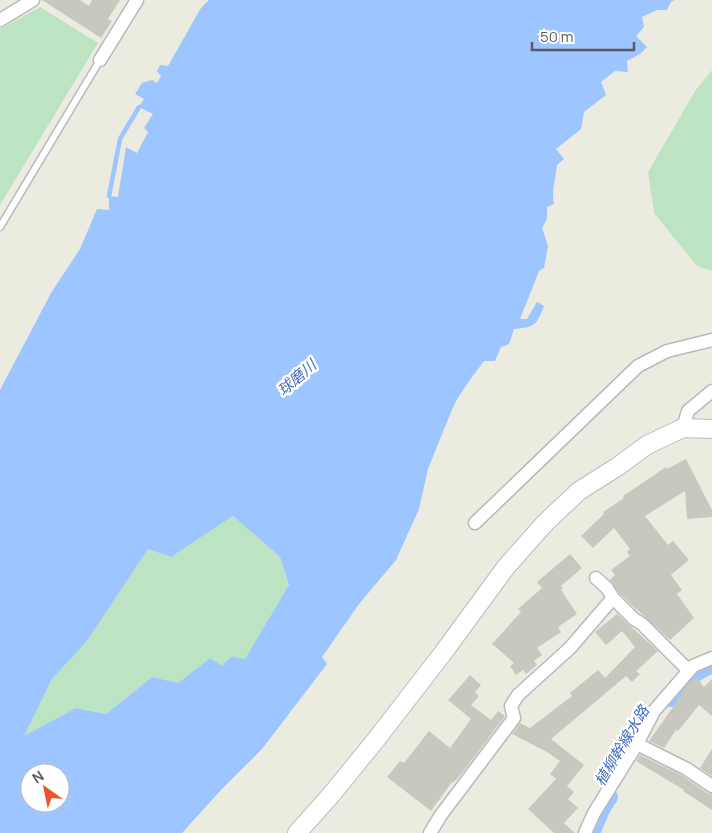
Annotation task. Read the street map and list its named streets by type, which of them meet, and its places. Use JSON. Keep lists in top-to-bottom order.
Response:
{
  "water": ["球磨川", "植柳幹線水路"],
  "scale_bar": "50 m",
  "north": "top left"
}
